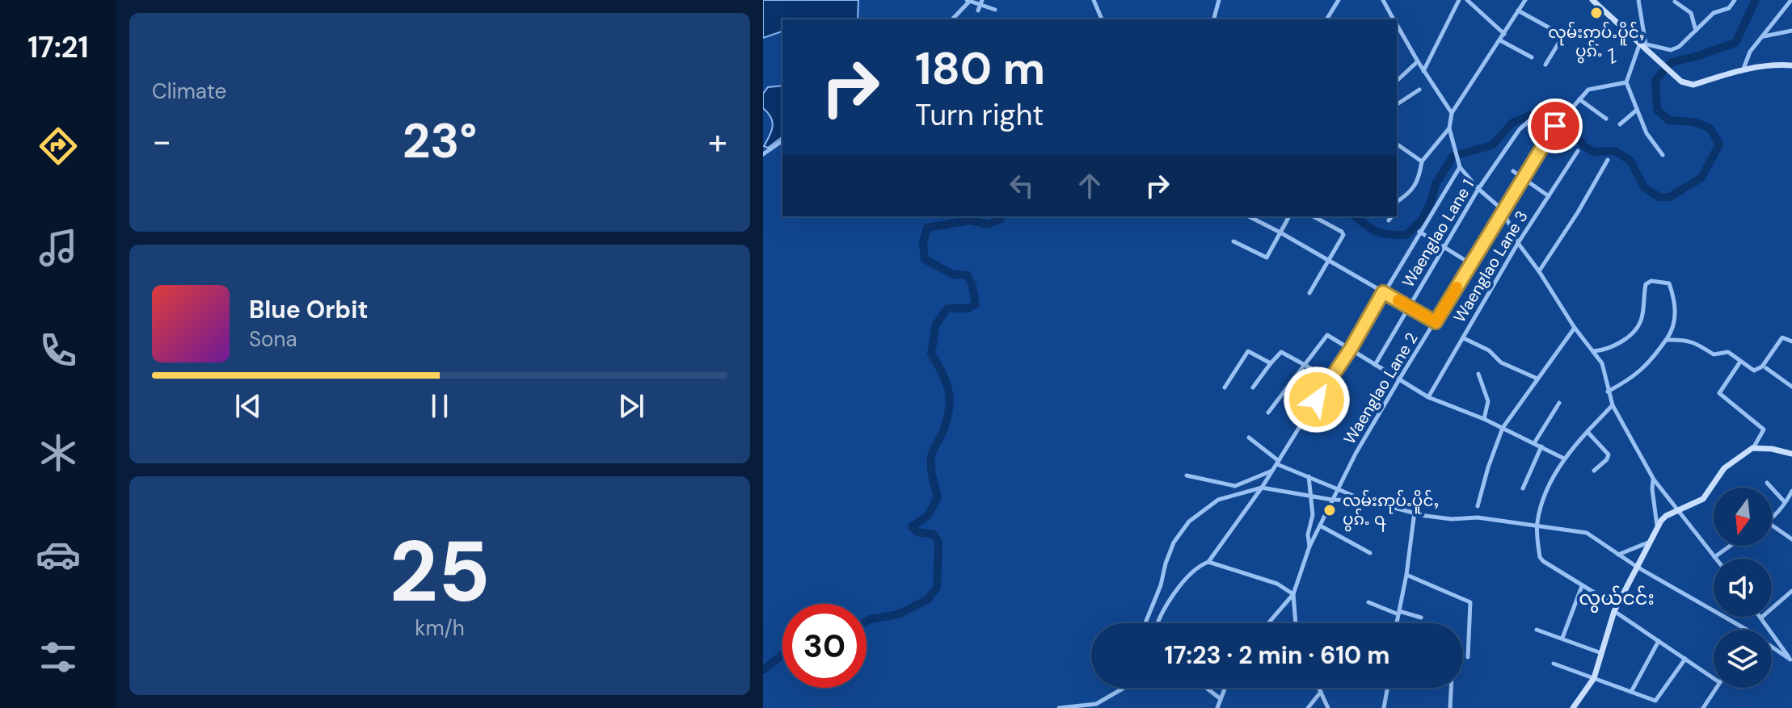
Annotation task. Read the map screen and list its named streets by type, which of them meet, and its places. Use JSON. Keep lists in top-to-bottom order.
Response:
{
  "streets": {
    "street": ["Waenglao Lane 1", "Waenglao Lane 3", "Waenglao Lane 2"]
  },
  "districts": ["လွယ်ငင်း"],
  "places": ["လုမ်းဢုပ်ႉပိူင်ႇ ပွၵ်ႉ ႑", "လုမ်းဢုပ်ႉပိူင်ႇ ပွၵ်ႉ ႖"],
  "north": "bottom",
  "page": {
    "tabs": "17:21",
    "tile": [
      "Climate",
      ["25", "km/h"]
    ],
    "turn": ["180 m", "Turn right"],
    "heat": ["−", "23°", "+"],
    "song": ["Blue Orbit", "Sona"],
    "limit": "30",
    "trip": "17:23 · 2 min · 610 m"
  }
}
